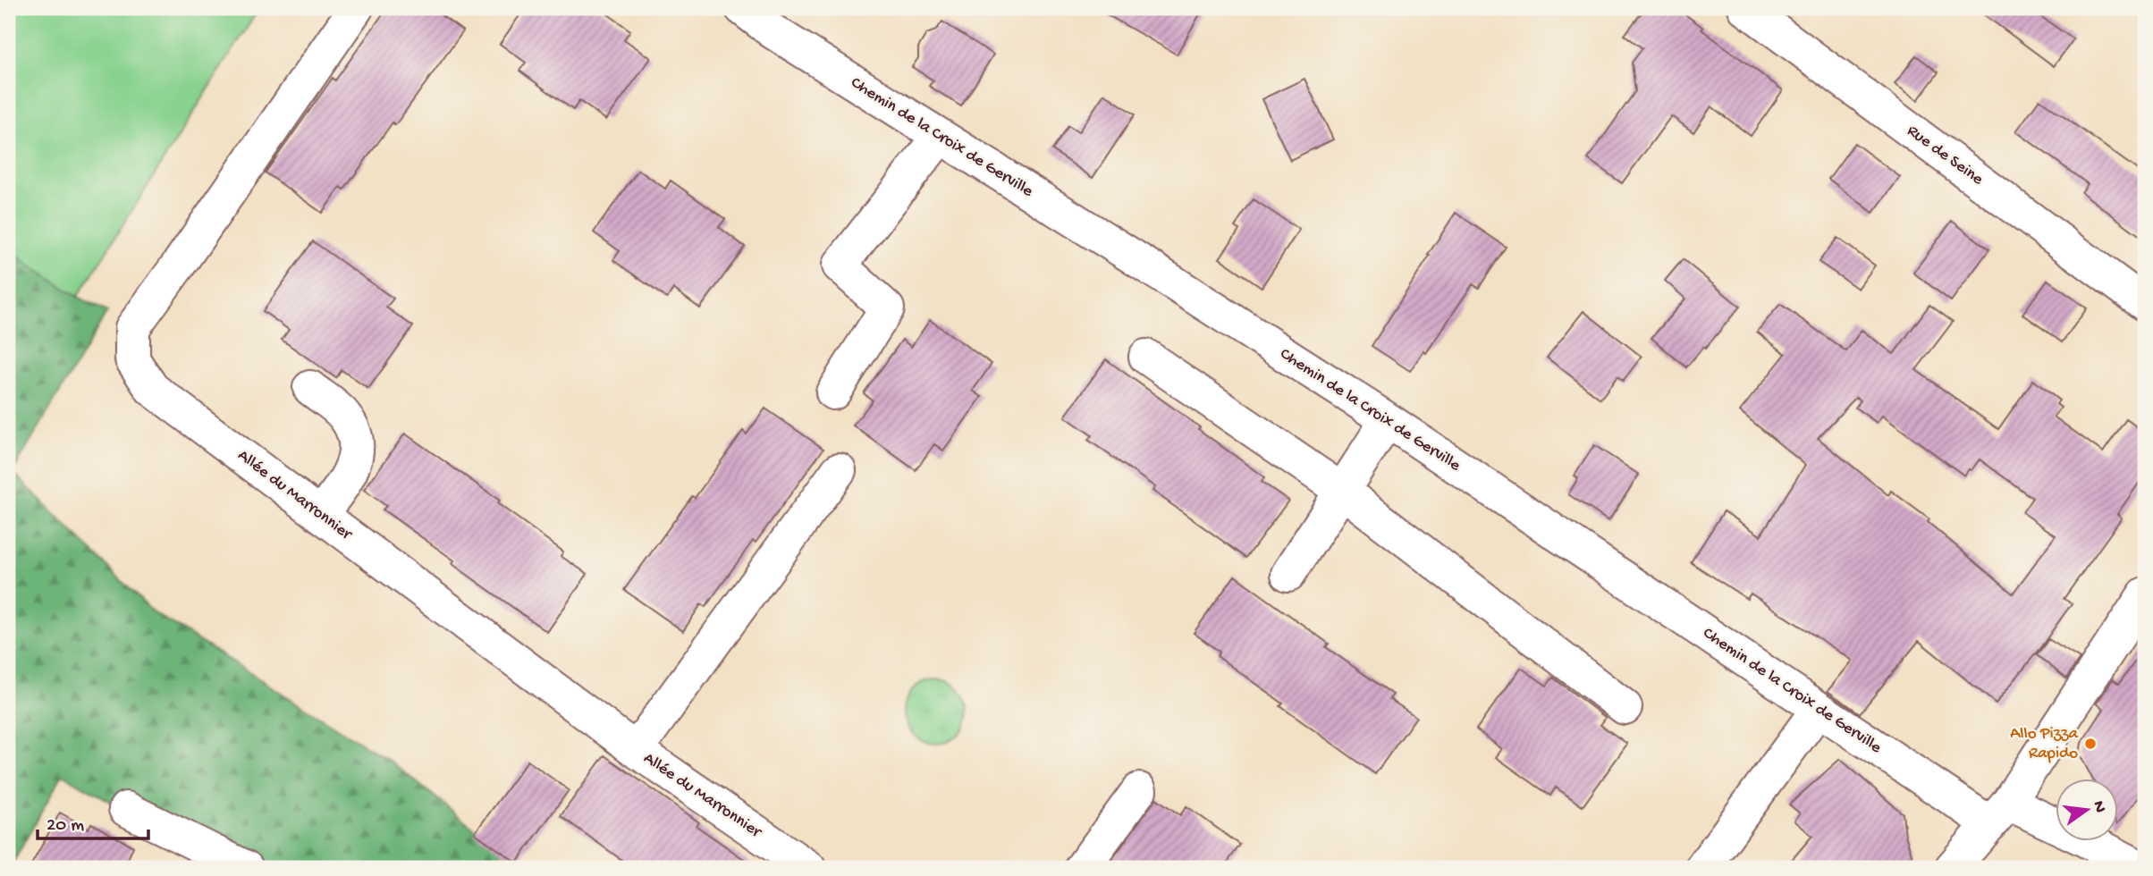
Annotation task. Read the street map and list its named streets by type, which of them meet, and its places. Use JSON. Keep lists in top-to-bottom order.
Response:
{
  "streets": {
    "street": ["Chemin de la Croix de Gerville", "Rue de Seine", "Allée du Marronnier"]
  },
  "places": ["Allo Pizza Rapido"],
  "scale_bar": "20 m",
  "north": "right"
}
